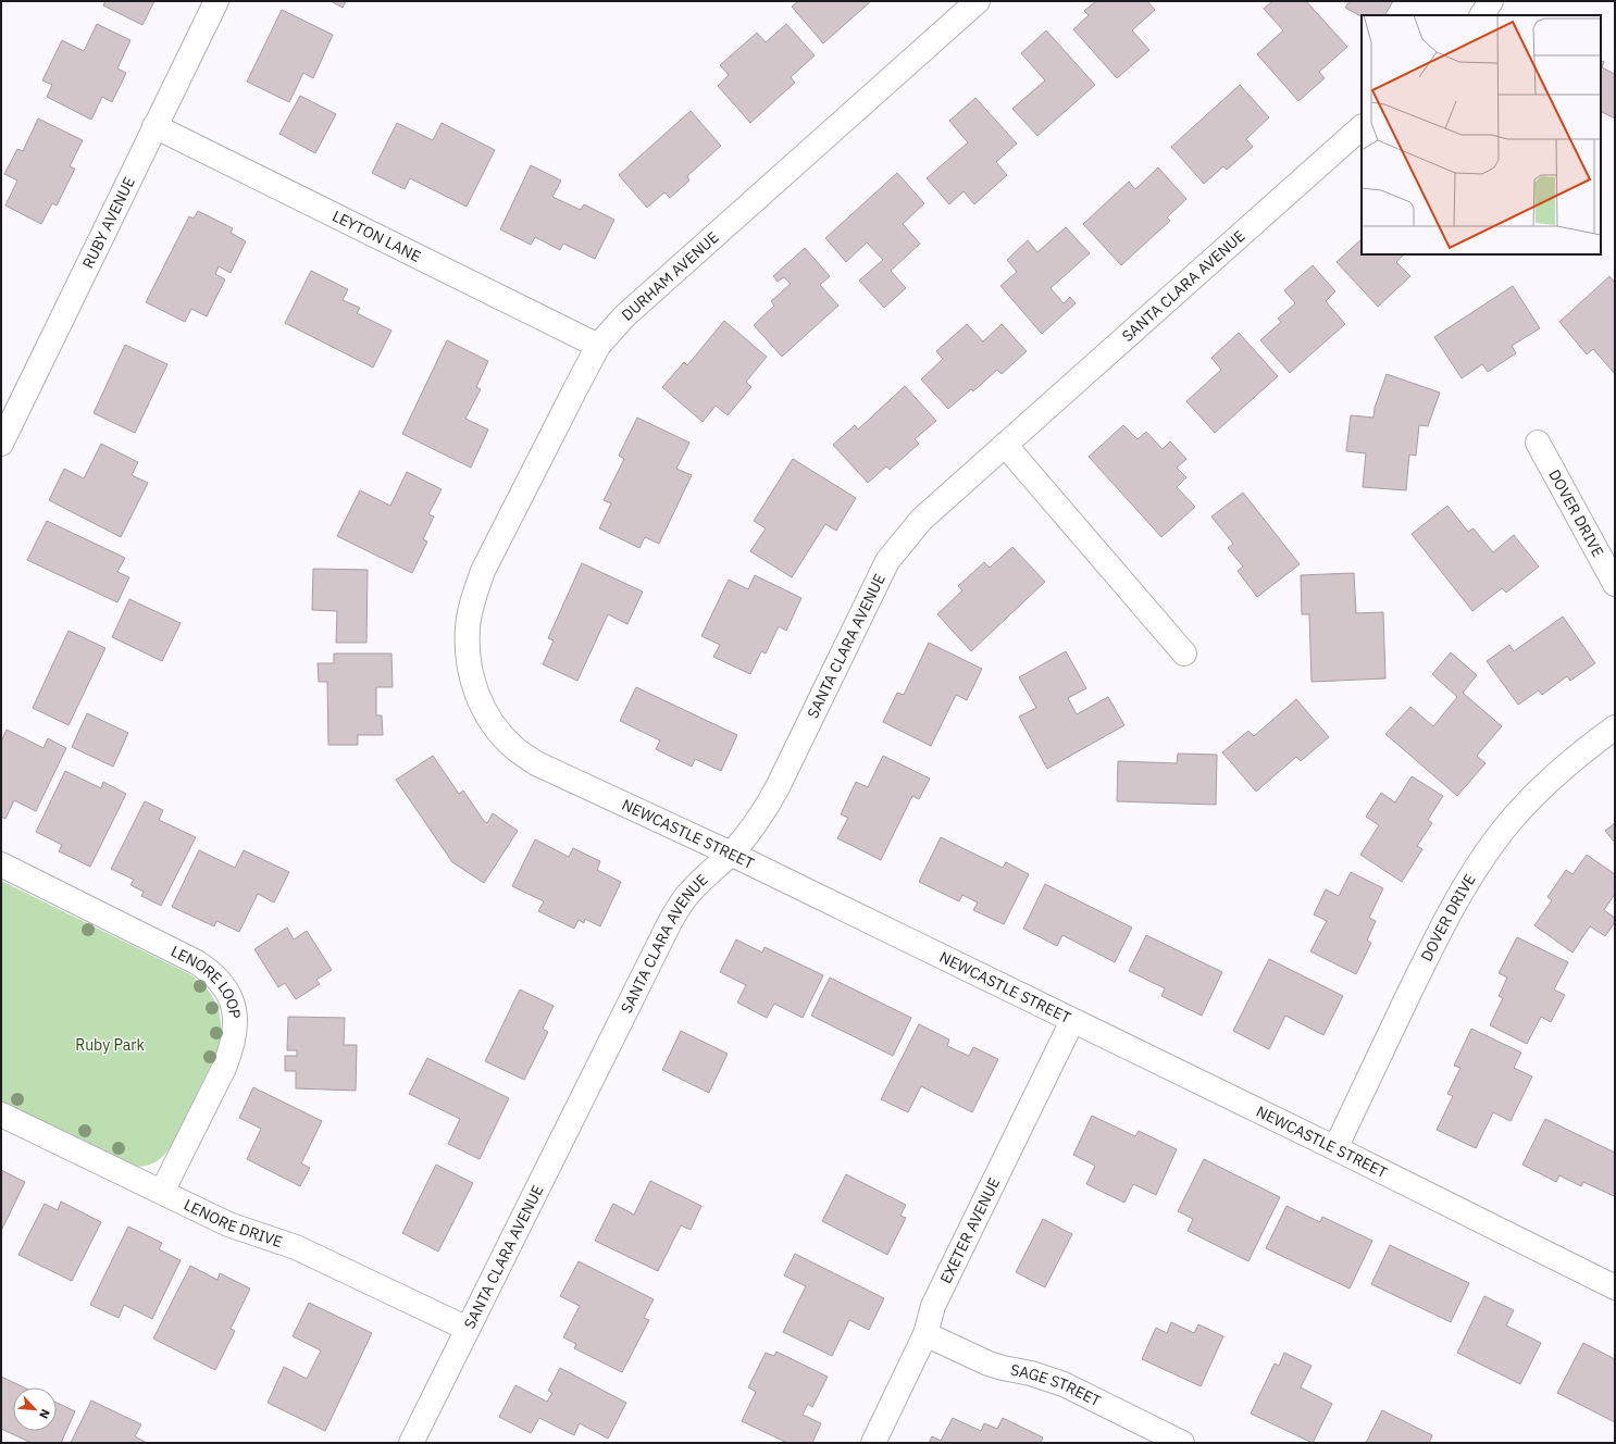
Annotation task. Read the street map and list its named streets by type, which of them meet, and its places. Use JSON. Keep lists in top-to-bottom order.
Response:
{
  "streets": {
    "street": [
      "RUBY AVENUE",
      "LEYTON LANE",
      "DURHAM AVENUE",
      "SANTA CLARA AVENUE",
      "DOVER DRIVE",
      "NEWCASTLE STREET",
      "LENORE LOOP",
      "LENORE DRIVE",
      "EXETER AVENUE",
      "SAGE STREET"
    ]
  },
  "crossings": [
    ["RUBY AVENUE", "LEYTON LANE"],
    ["LEYTON LANE", "DURHAM AVENUE"],
    ["DURHAM AVENUE", "NEWCASTLE STREET"],
    ["SANTA CLARA AVENUE", "NEWCASTLE STREET"],
    ["SANTA CLARA AVENUE", "LENORE DRIVE"],
    ["DOVER DRIVE", "NEWCASTLE STREET"],
    ["NEWCASTLE STREET", "EXETER AVENUE"],
    ["LENORE LOOP", "LENORE DRIVE"],
    ["EXETER AVENUE", "SAGE STREET"]
  ],
  "parks": ["Ruby Park"],
  "north": "bottom right"
}
